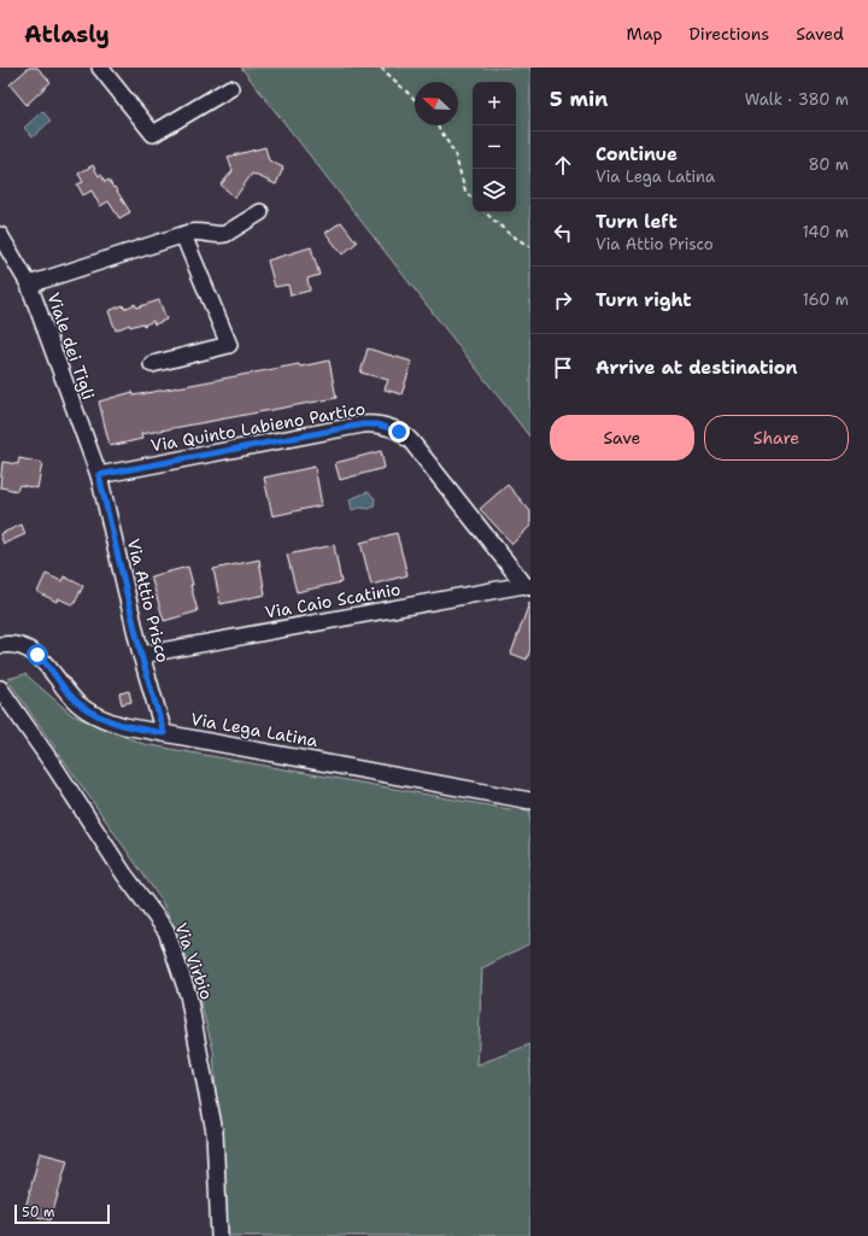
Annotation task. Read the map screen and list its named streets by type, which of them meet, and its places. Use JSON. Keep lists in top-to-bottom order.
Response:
{
  "streets": {
    "street": [
      "Viale dei Tigli",
      "Via Quinto Labieno Partico",
      "Via Attio Prisco",
      "Via Caio Scatinio",
      "Via Lega Latina",
      "Via Virbio"
    ]
  },
  "crossings": [
    ["Viale dei Tigli", "Via Quinto Labieno Partico"],
    ["Viale dei Tigli", "Via Attio Prisco"],
    ["Via Quinto Labieno Partico", "Via Attio Prisco"],
    ["Via Quinto Labieno Partico", "Via Caio Scatinio"],
    ["Via Attio Prisco", "Via Caio Scatinio"],
    ["Via Attio Prisco", "Via Lega Latina"]
  ],
  "scale_bar": "50 m",
  "north": "top left",
  "page": {
    "header": "Atlasly",
    "nav": ["Map", "Directions", "Saved"],
    "heading": ["5 min", "Walk · 380 m"],
    "map_buttons": ["+", "−"],
    "list": [
      ["Continue", "Via Lega Latina", "80 m"],
      ["Turn left", "Via Attio Prisco", "140 m"],
      ["Turn right", "160 m"],
      "Arrive at destination"
    ],
    "buttons": ["Save", "Share"],
    "scale": "50 m"
  }
}
